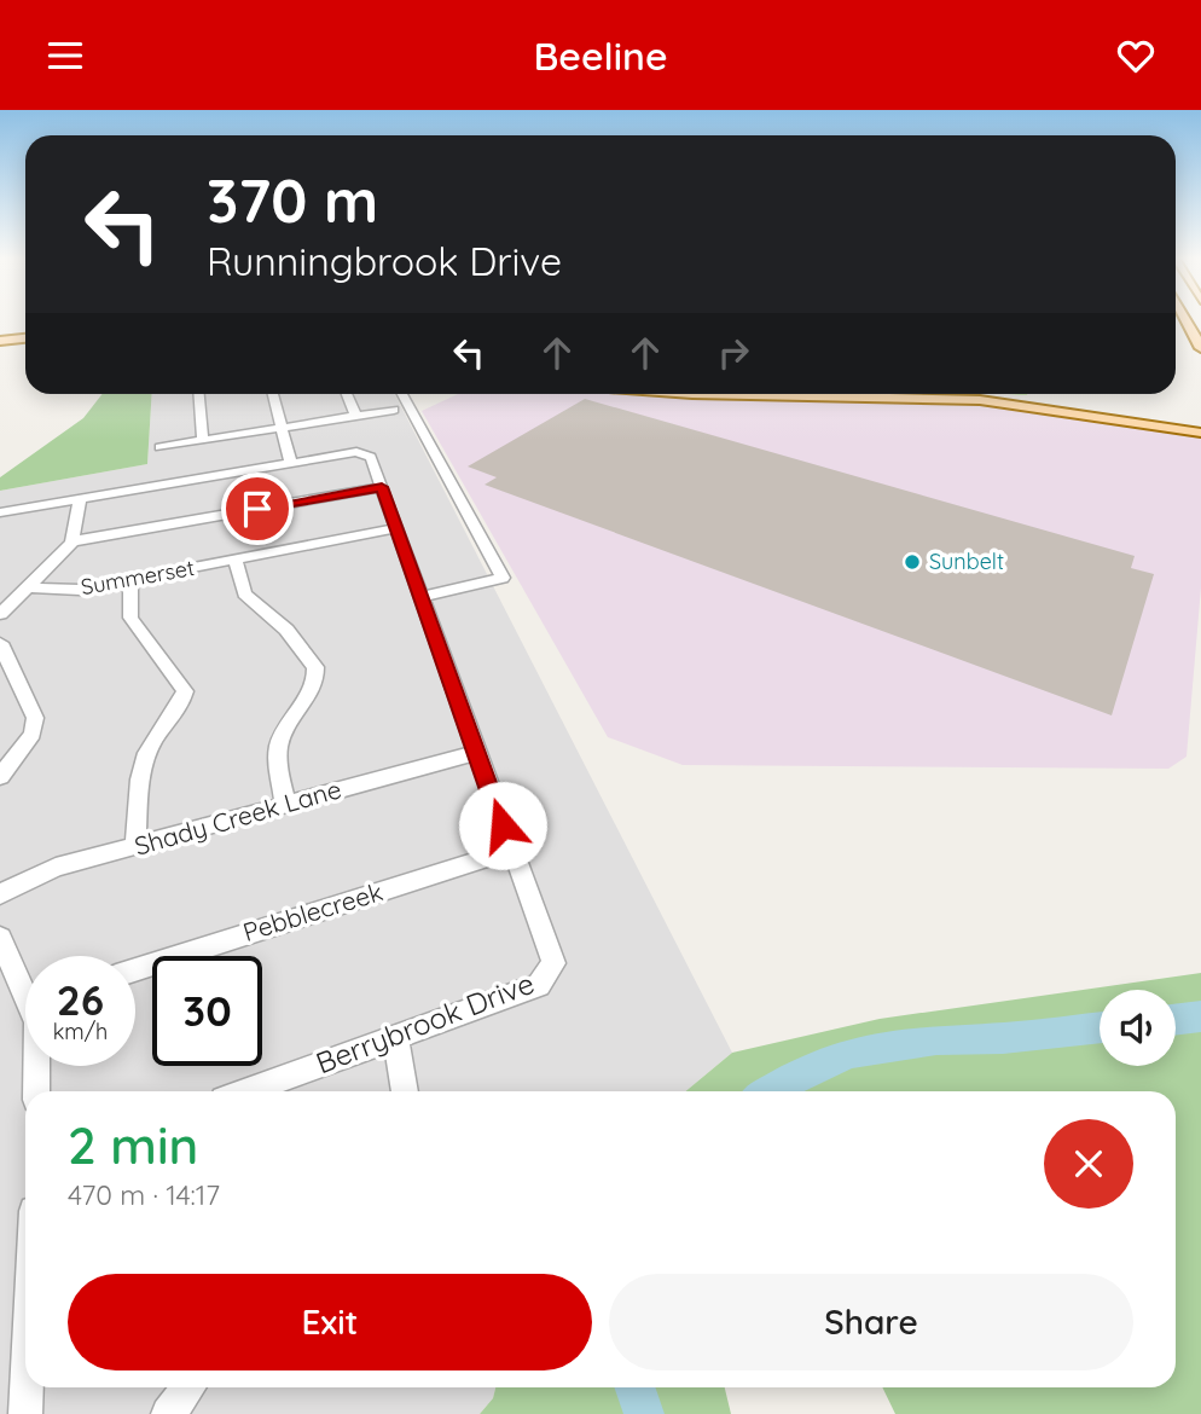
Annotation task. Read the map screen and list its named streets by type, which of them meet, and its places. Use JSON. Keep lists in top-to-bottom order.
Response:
{
  "streets": {
    "street": [
      "Summerset",
      "Shady Creek Lane",
      "Pebblecreek",
      "Berrybrook Drive"
    ]
  },
  "crossings": [
    ["Summerset", "Berrybrook Drive"],
    ["Shady Creek Lane", "Berrybrook Drive"],
    ["Pebblecreek", "Berrybrook Drive"]
  ],
  "places": ["Sunbelt"],
  "page": {
    "header": "Beeline",
    "turn": ["370 m", "Runningbrook Drive"],
    "speed": "26 km/h",
    "limit": "30",
    "heading": ["2 min", "470 m · 14:17"],
    "buttons": ["Exit", "Share"]
  }
}
